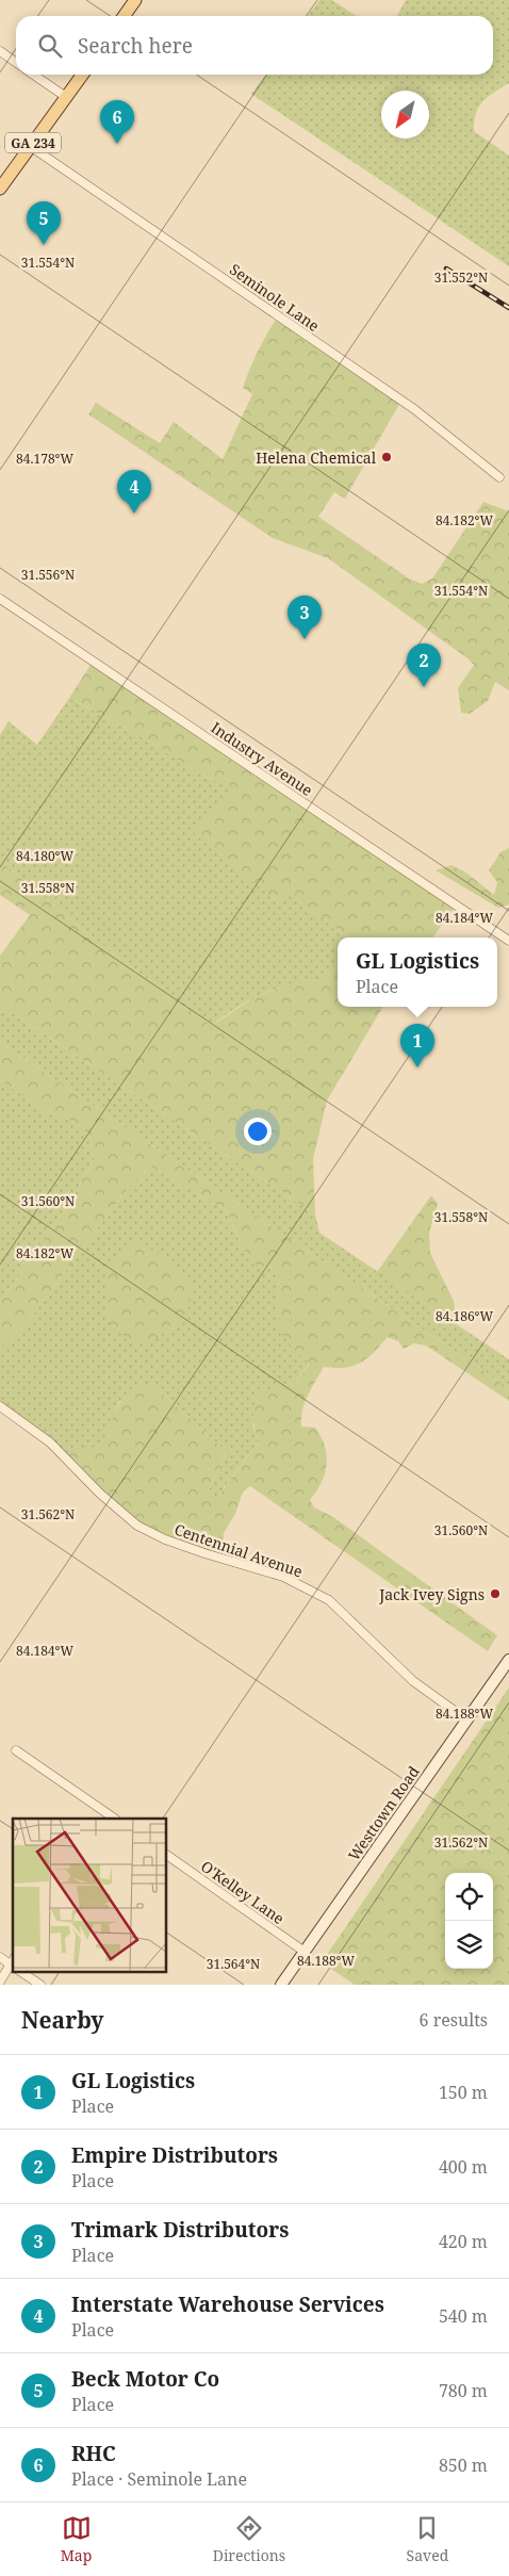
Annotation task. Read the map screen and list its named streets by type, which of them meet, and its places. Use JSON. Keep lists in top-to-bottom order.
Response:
{
  "streets": {
    "main road": ["GA 234"],
    "street": [
      "Seminole Lane",
      "Industry Avenue",
      "Centennial Avenue",
      "Westtown Road",
      "O'Kelley Lane"
    ]
  },
  "crossings": [
    ["GA 234", "Seminole Lane"],
    ["Centennial Avenue", "Westtown Road"],
    ["Westtown Road", "O'Kelley Lane"]
  ],
  "places": ["Helena Chemical", "Jack Ivey Signs"],
  "north": "bottom left",
  "page": {
    "search": "Search here",
    "pins": [
      "6",
      "5",
      "4",
      "3",
      "2",
      "1"
    ],
    "popup": ["GL Logistics", "Place"],
    "heading": ["Nearby", "6 results"],
    "list": [
      {
        "mark": "1",
        "name": "GL Logistics",
        "note": "Place",
        "value": "150 m"
      },
      {
        "mark": "2",
        "name": "Empire Distributors",
        "note": "Place",
        "value": "400 m"
      },
      {
        "mark": "3",
        "name": "Trimark Distributors",
        "note": "Place",
        "value": "420 m"
      },
      {
        "mark": "4",
        "name": "Interstate Warehouse Services",
        "note": "Place",
        "value": "540 m"
      },
      {
        "mark": "5",
        "name": "Beck Motor Co",
        "note": "Place",
        "value": "780 m"
      },
      {
        "mark": "6",
        "name": "RHC",
        "note": "Place · Seminole Lane",
        "value": "850 m"
      }
    ],
    "nav": ["Map", "Directions", "Saved"]
  },
  "coordinates": [
    "31.554°N",
    "31.552°N",
    "84.178°W",
    "84.182°W",
    "31.556°N",
    "84.180°W",
    "31.558°N",
    "84.184°W",
    "31.560°N",
    "84.186°W",
    "31.562°N",
    "84.188°W",
    "31.564°N"
  ]
}
